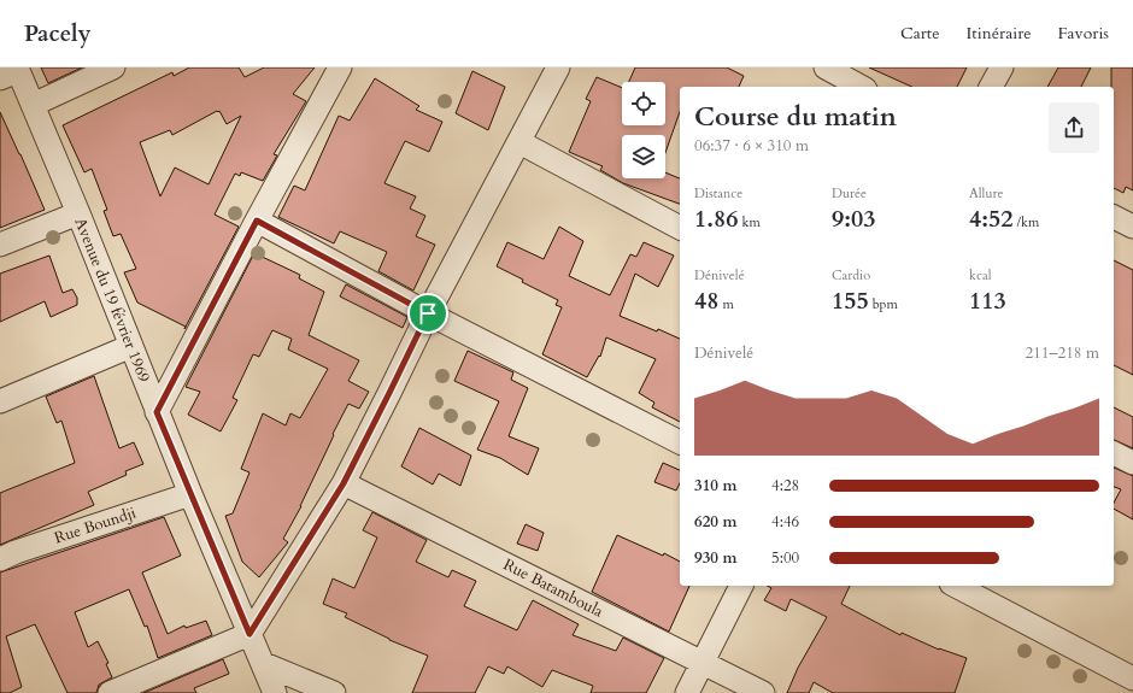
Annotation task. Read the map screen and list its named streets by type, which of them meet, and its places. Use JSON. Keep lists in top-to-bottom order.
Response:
{
  "streets": {
    "street": ["Avenue du 19 février 1969", "Rue Boundji", "Rue Batamboula"]
  },
  "crossings": [
    ["Avenue du 19 février 1969", "Rue Boundji"]
  ],
  "page": {
    "header": "Pacely",
    "nav": ["Carte", "Itinéraire", "Favoris"],
    "heading": ["Course du matin", "06:37 · 6 × 310 m"],
    "stats": [
      ["Distance", "1.86 km"],
      ["Durée", "9:03"],
      ["Allure", "4:52 /km"],
      ["Dénivelé", "48 m"],
      ["Cardio", "155 bpm"],
      ["kcal", "113"]
    ],
    "chart": ["Dénivelé", "211–218 m"],
    "list": [
      {
        "name": "310 m",
        "note": "4:28"
      },
      {
        "name": "620 m",
        "note": "4:46"
      },
      {
        "name": "930 m",
        "note": "5:00"
      }
    ]
  }
}
